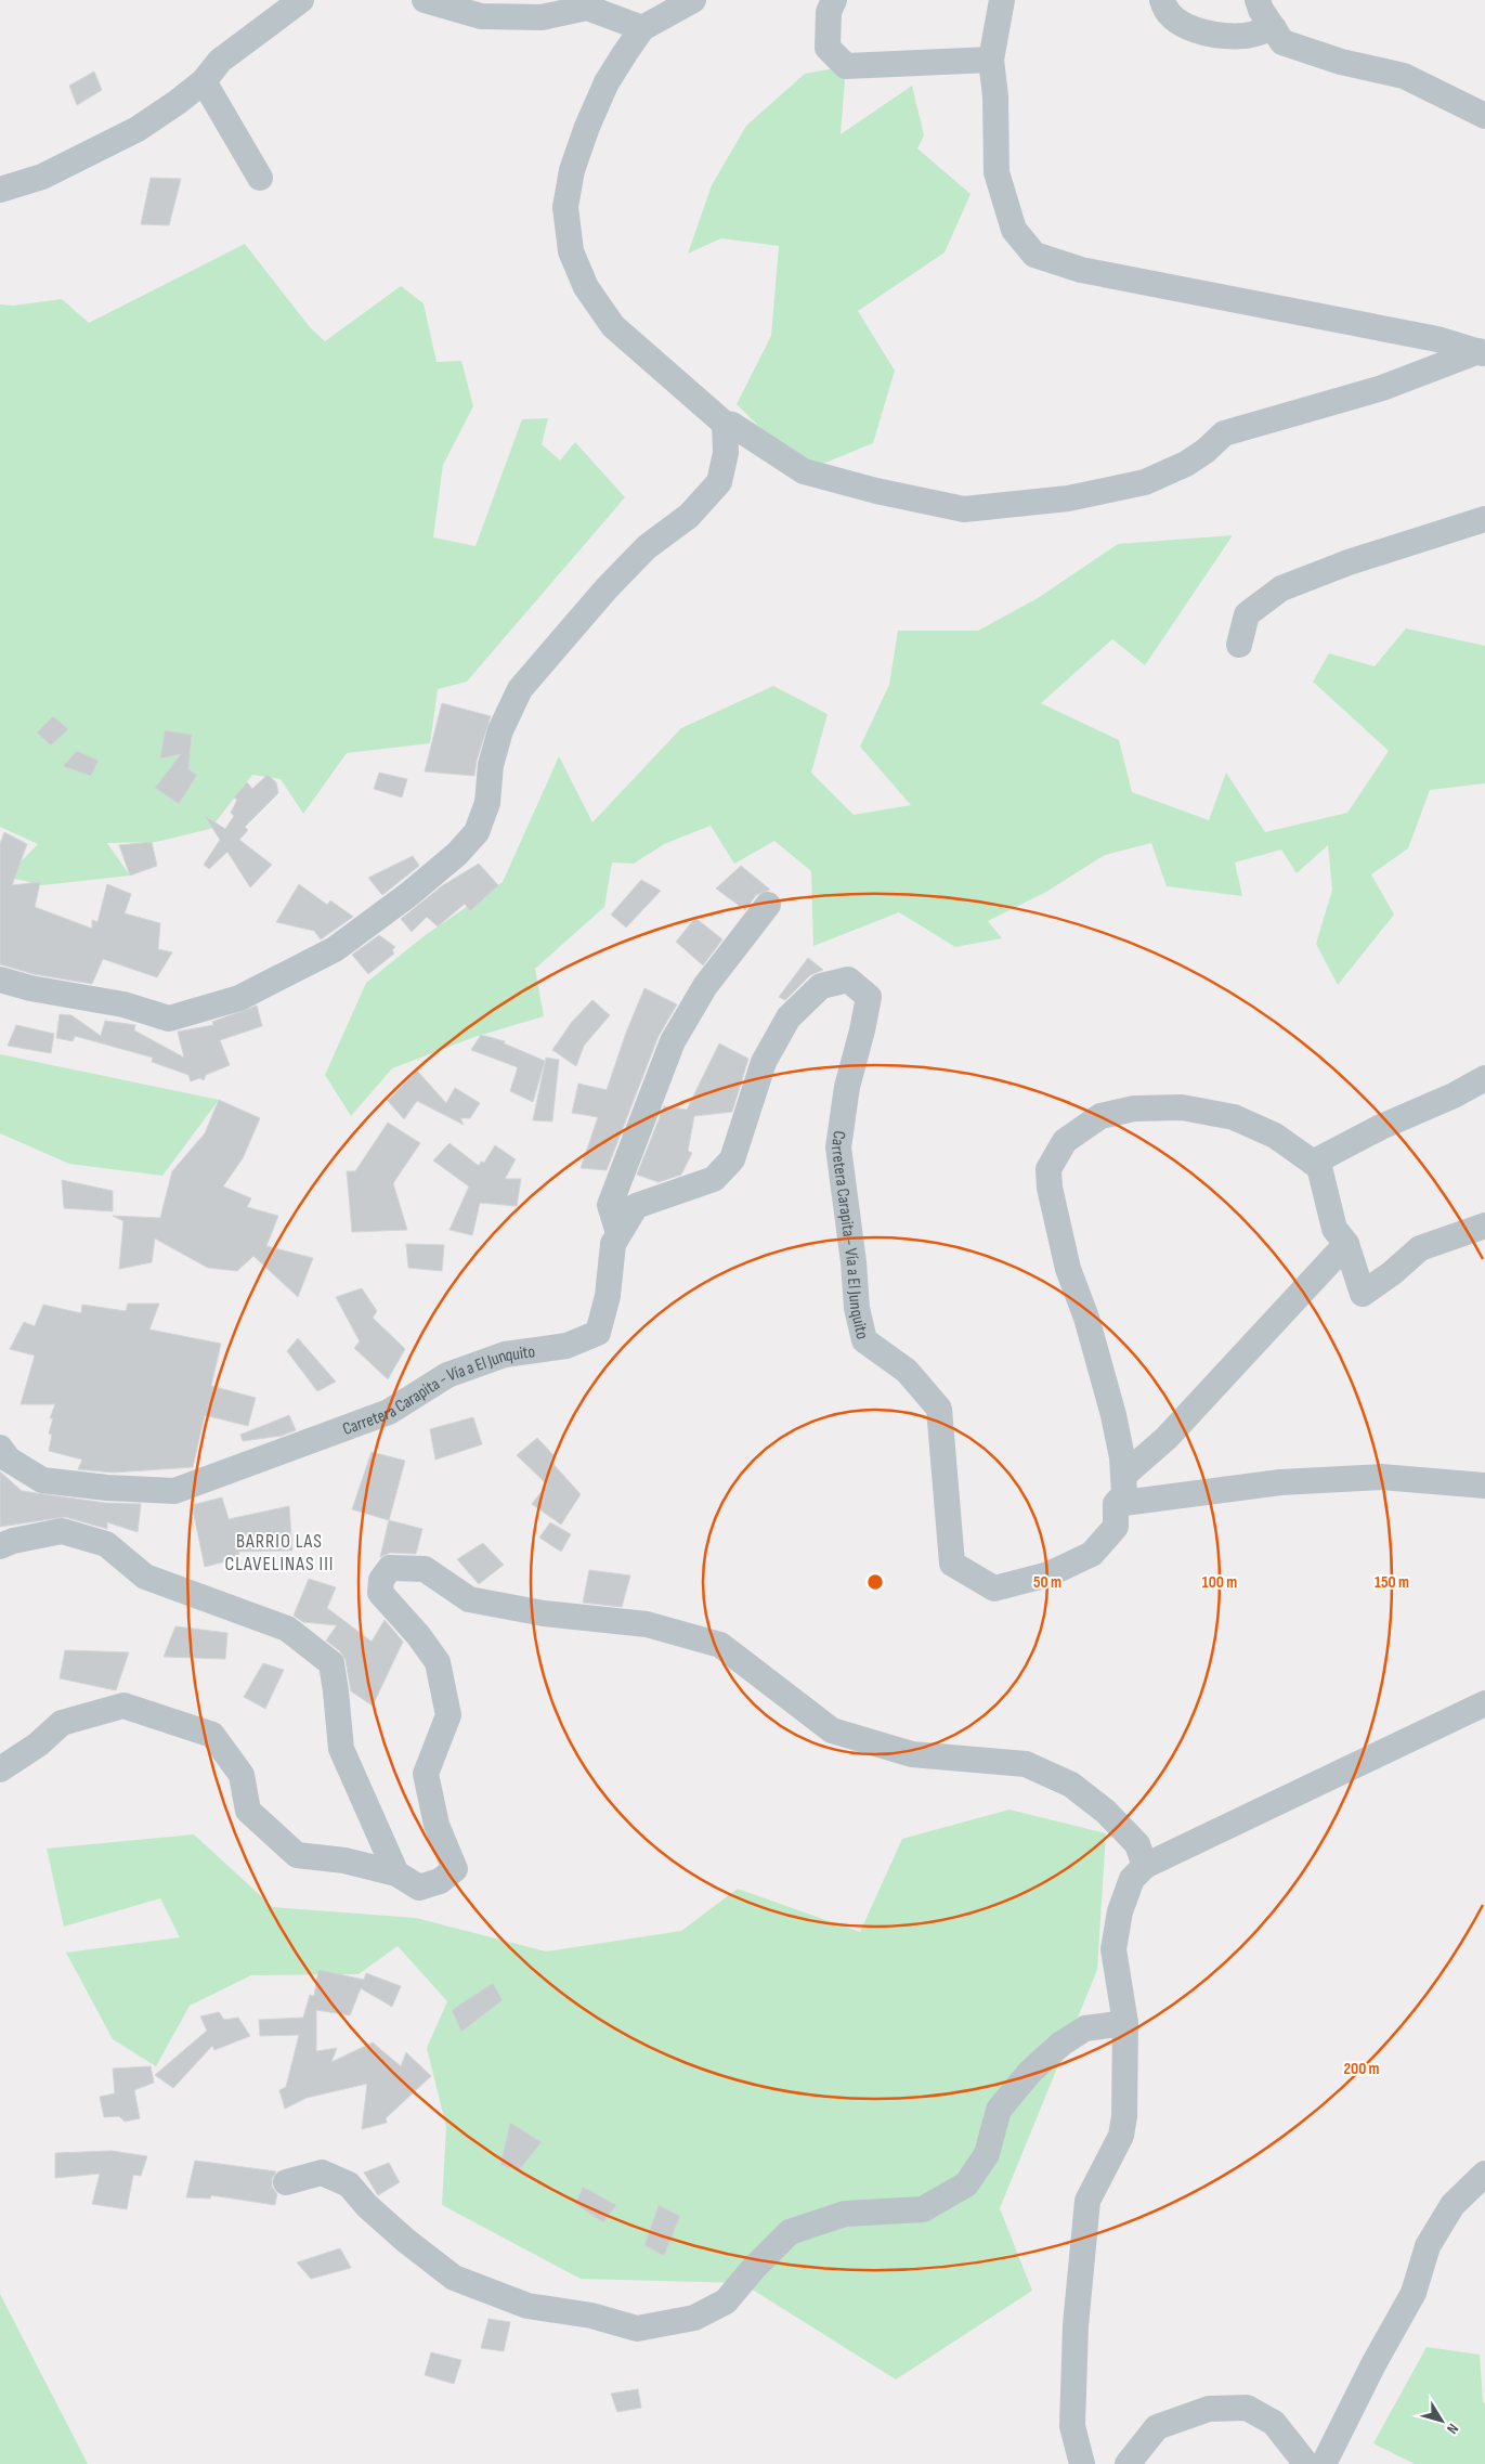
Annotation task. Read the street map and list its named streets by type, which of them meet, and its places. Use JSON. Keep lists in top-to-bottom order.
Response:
{
  "streets": {
    "street": ["Carretera Carapita - Vía a El Junquito"]
  },
  "districts": ["BARRIO LAS CLAVELINAS III"],
  "north": "bottom right",
  "rings": [
    "50 m",
    "100 m",
    "150 m",
    "200 m"
  ]
}
